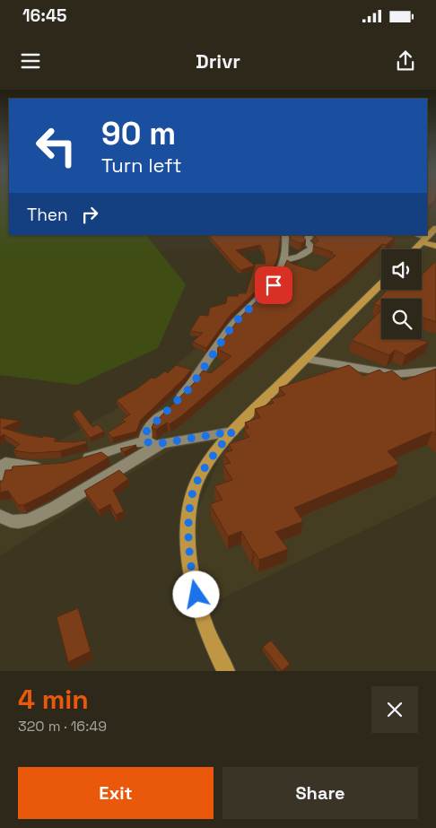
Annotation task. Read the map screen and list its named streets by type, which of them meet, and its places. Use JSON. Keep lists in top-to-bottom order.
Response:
{
  "page": {
    "status": "16:45",
    "header": "Drivr",
    "turn": ["90 m", "Turn left"],
    "then": "Then",
    "heading": ["4 min", "320 m · 16:49"],
    "buttons": ["Exit", "Share"]
  }
}
